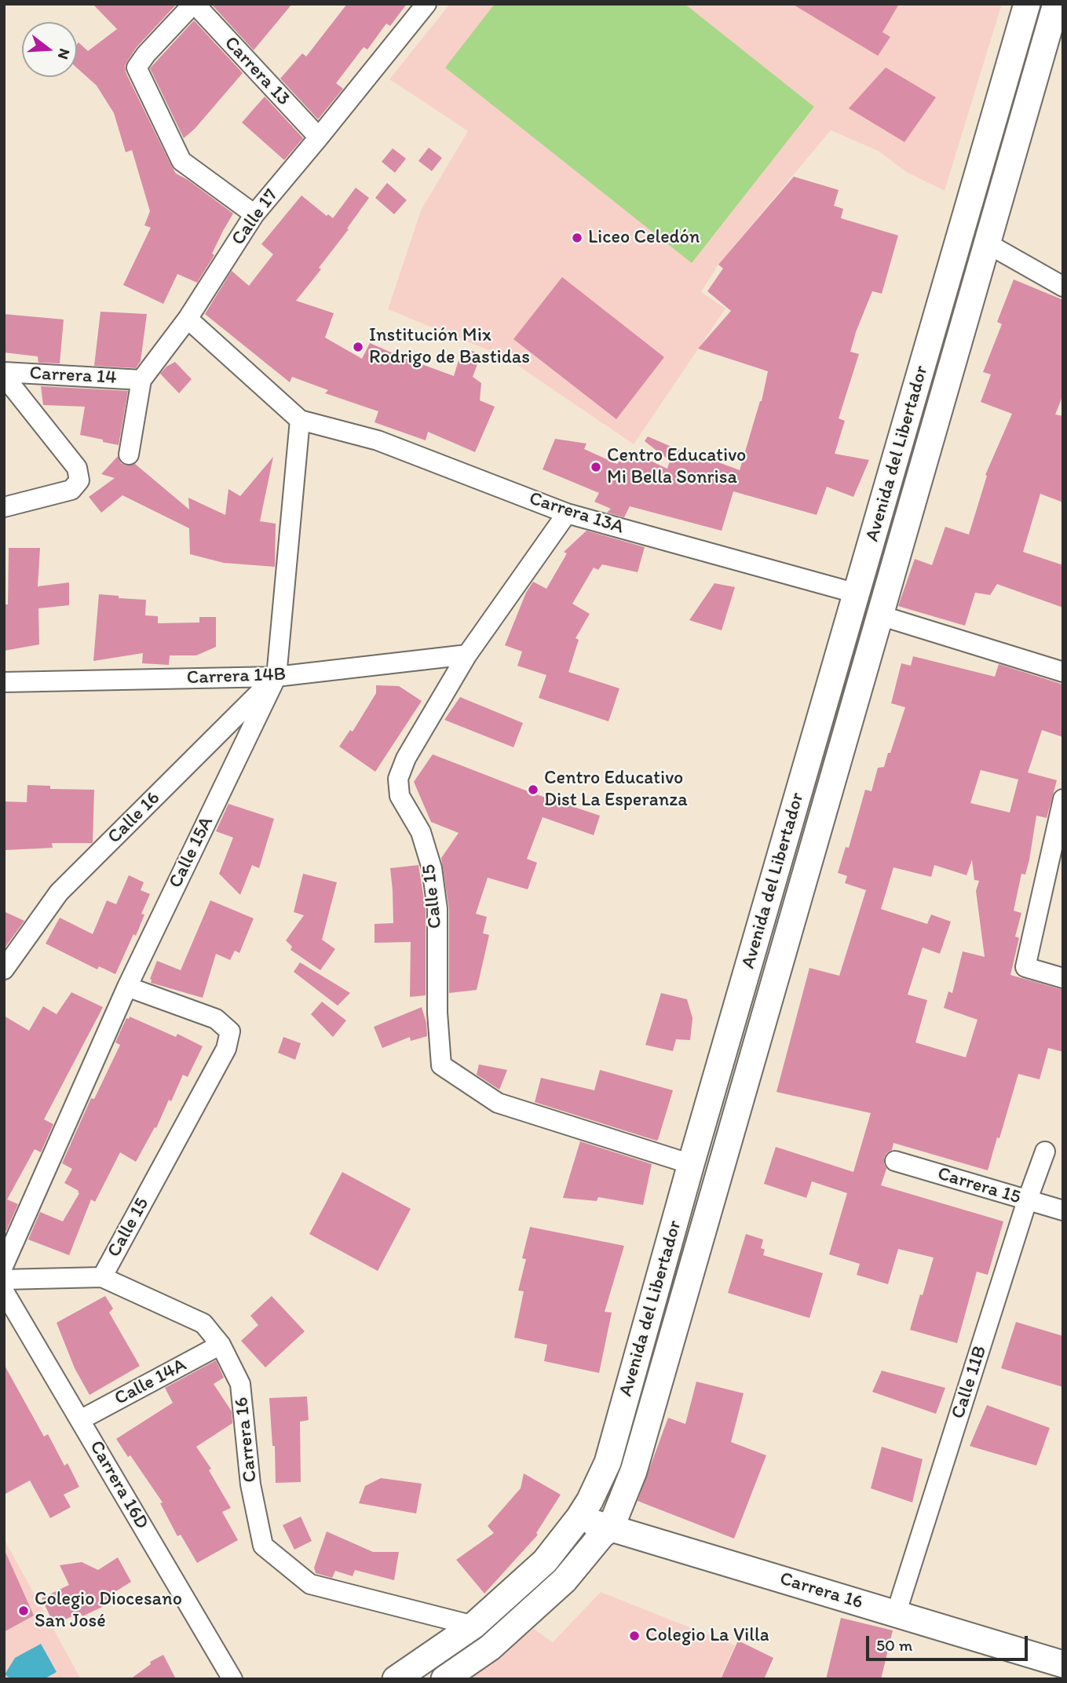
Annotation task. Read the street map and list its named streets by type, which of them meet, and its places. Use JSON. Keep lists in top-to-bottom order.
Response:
{
  "streets": {
    "main road": ["Avenida del Libertador", "Carrera 16"],
    "street": [
      "Carrera 13",
      "Calle 17",
      "Carrera 14",
      "Carrera 13A",
      "Carrera 14B",
      "Calle 16",
      "Calle 15A",
      "Calle 15",
      "Carrera 15",
      "Calle 14A",
      "Calle 11B",
      "Carrera 16D"
    ]
  },
  "crossings": [
    ["Carrera 13", "Calle 17"],
    ["Calle 17", "Carrera 14"],
    ["Avenida del Libertador", "Carrera 13A"],
    ["Avenida del Libertador", "Calle 15"],
    ["Avenida del Libertador", "Carrera 16"],
    ["Carrera 13A", "Calle 15A"],
    ["Carrera 13A", "Calle 15"],
    ["Carrera 14B", "Calle 16"],
    ["Carrera 14B", "Calle 15A"],
    ["Carrera 14B", "Calle 15"],
    ["Calle 16", "Calle 15A"],
    ["Calle 15A", "Calle 15"],
    ["Calle 15", "Carrera 16"],
    ["Carrera 15", "Calle 11B"],
    ["Calle 14A", "Carrera 16"],
    ["Calle 14A", "Carrera 16D"],
    ["Calle 11B", "Carrera 16"]
  ],
  "places": [
    "Liceo Celedón",
    "Institución Mix Rodrigo de Bastidas",
    "Centro Educativo Mi Bella Sonrisa",
    "Centro Educativo Dist La Esperanza",
    "Colegio Diocesano San José",
    "Colegio La Villa"
  ],
  "scale_bar": "50 m",
  "north": "right"
}
